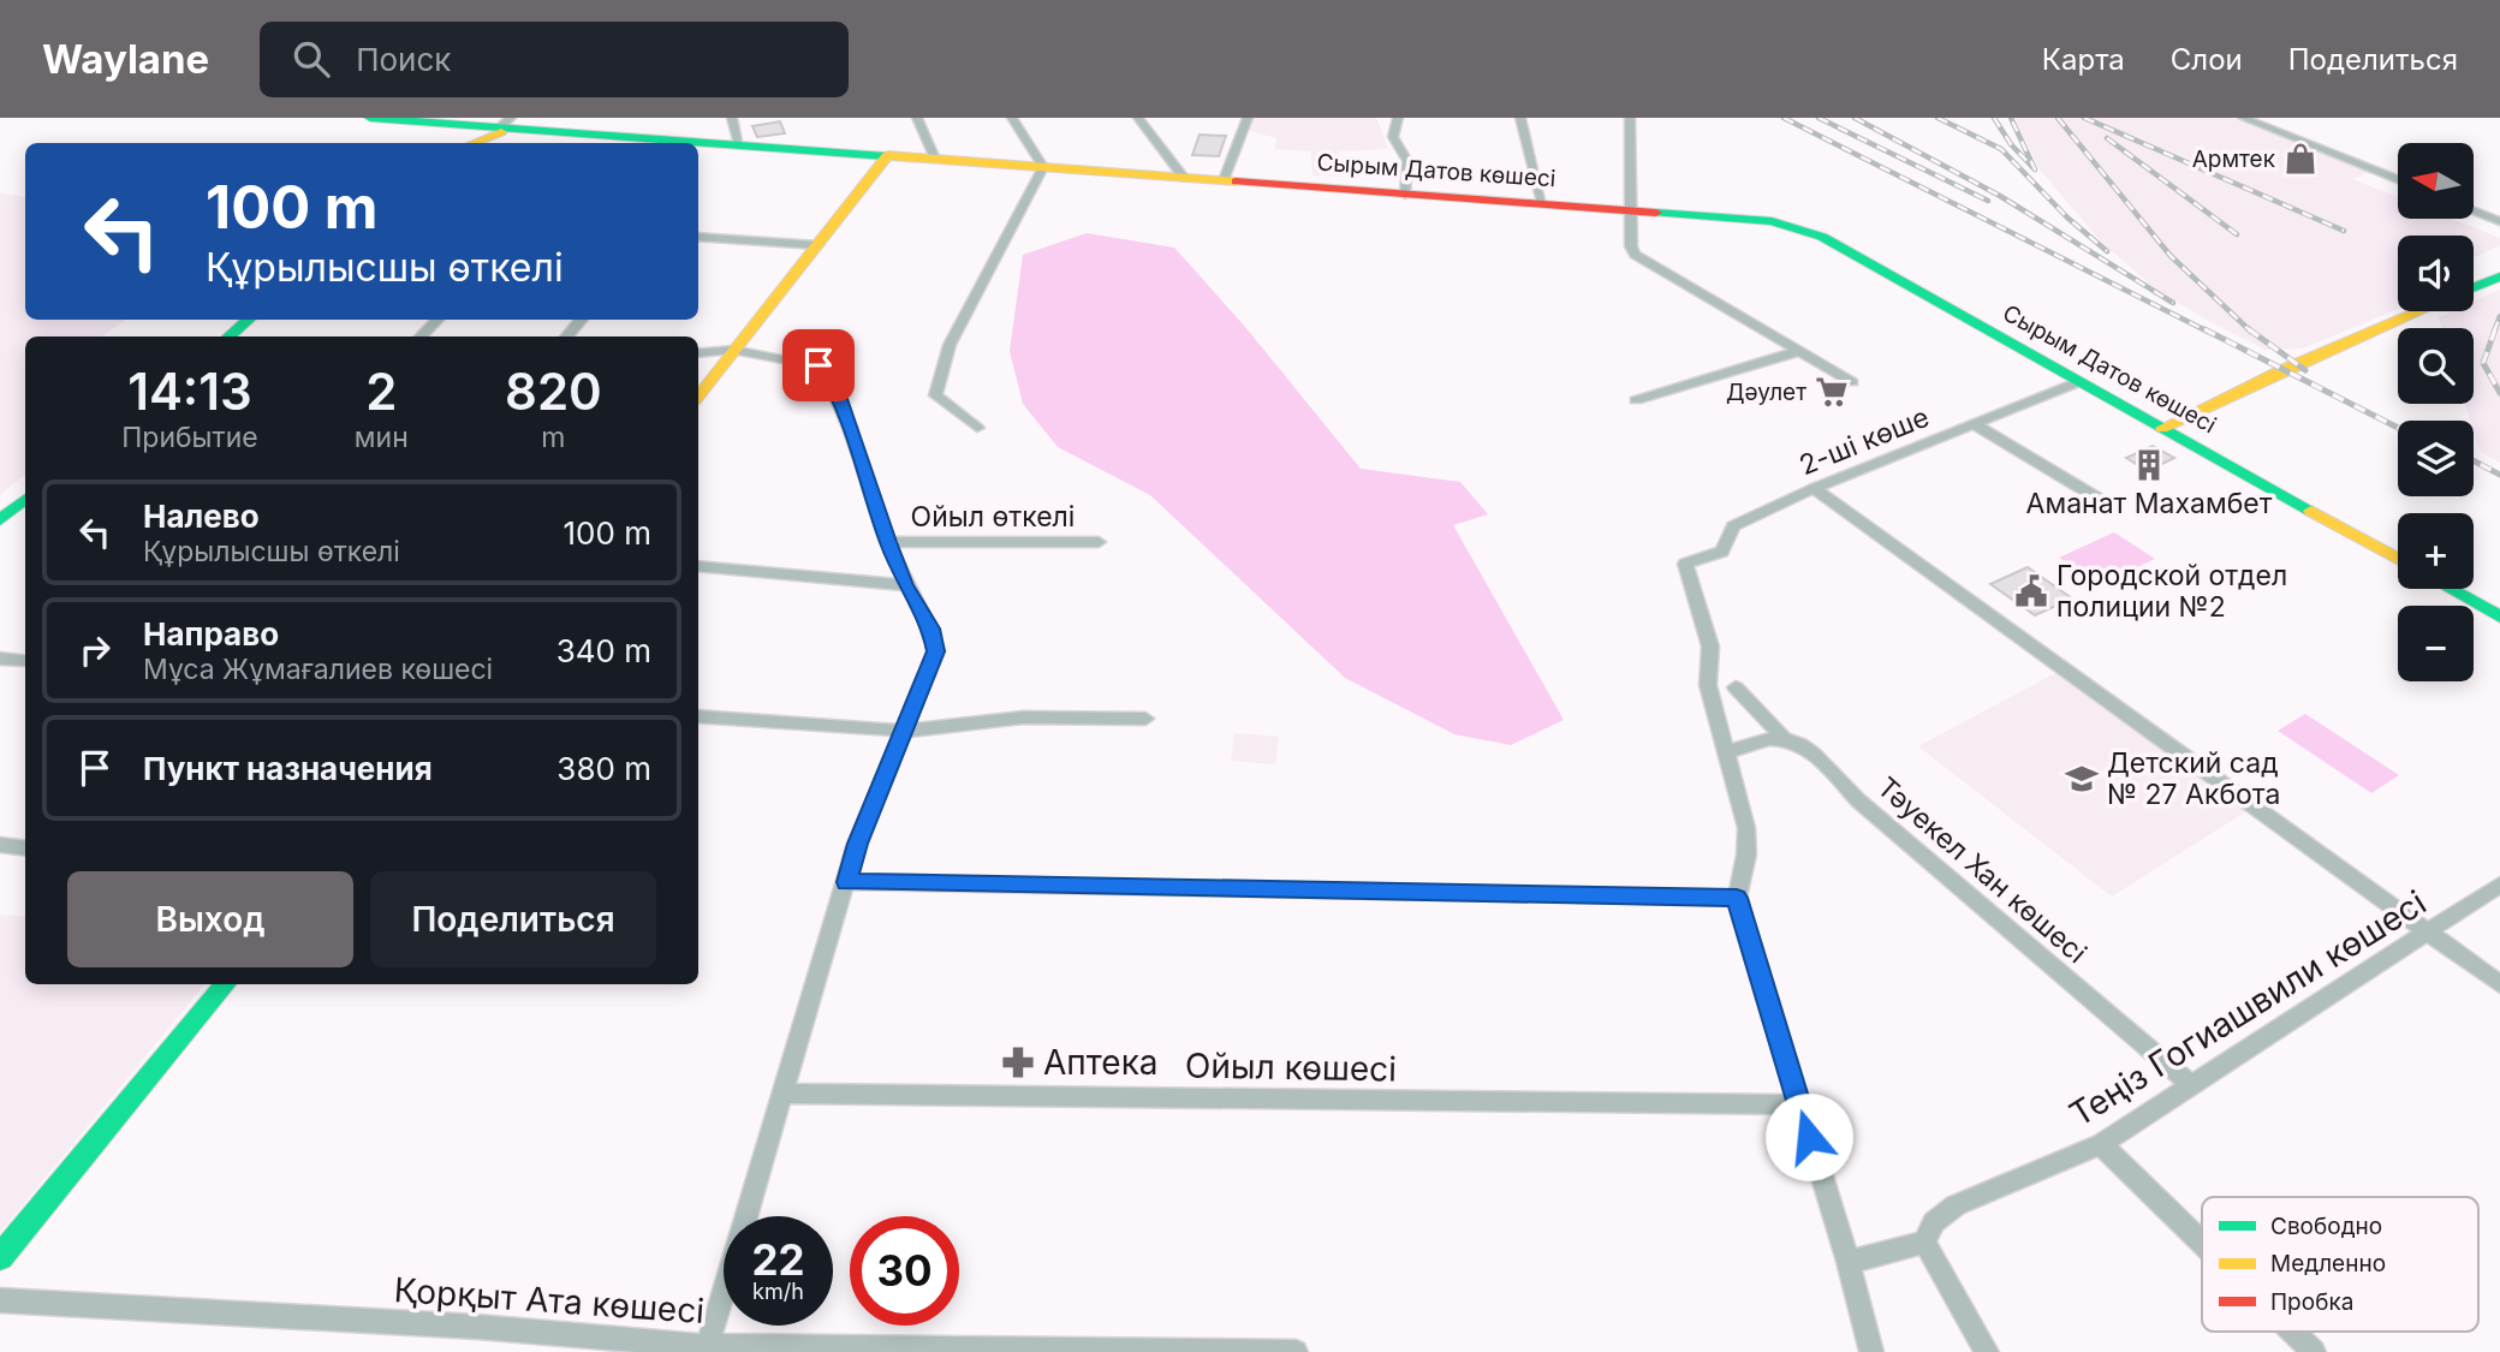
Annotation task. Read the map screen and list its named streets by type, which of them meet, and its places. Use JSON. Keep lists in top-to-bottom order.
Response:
{
  "streets": {
    "main road": ["Сырым Датов көшесі"],
    "street": [
      "2-ші көше",
      "Ойыл өткелі",
      "Тәуекел Хан көшесі",
      "Теңіз Гогиашвили көшесі",
      "Ойыл көшесі",
      "Қорқыт Ата көшесi"
    ]
  },
  "crossings": [
    ["Сырым Датов көшесі", "2-ші көше"],
    ["Тәуекел Хан көшесі", "Теңіз Гогиашвили көшесі"]
  ],
  "places": {
    "shop": ["Армтек"],
    "supermarket": ["Дәулет"],
    "building": ["Аманат Махамбет"],
    "public building": ["Городской отдел полиции №2"],
    "school or university": ["Детский сад № 27 Акбота"],
    "pharmacy": ["Аптека"]
  },
  "legend": ["Свободно", "Медленно", "Пробка"],
  "north": "left",
  "page": {
    "header": "Waylane",
    "search": "Поиск",
    "nav": ["Карта", "Слои", "Поделиться"],
    "map_buttons": ["+", "−"],
    "turn": ["100 m", "Құрылысшы өткелі"],
    "eta": [
      "14:13",
      "Прибытие",
      "2",
      "мин",
      "820",
      "m"
    ],
    "list": [
      {
        "name": "Налево",
        "note": "Құрылысшы өткелі",
        "value": "100 m"
      },
      {
        "name": "Направо",
        "note": "Мұса Жұмағалиев көшесі",
        "value": "340 m"
      },
      {
        "name": "Пункт назначения",
        "value": "380 m"
      }
    ],
    "buttons": ["Выход", "Поделиться"],
    "speed": "22 km/h",
    "limit": "30"
  }
}
